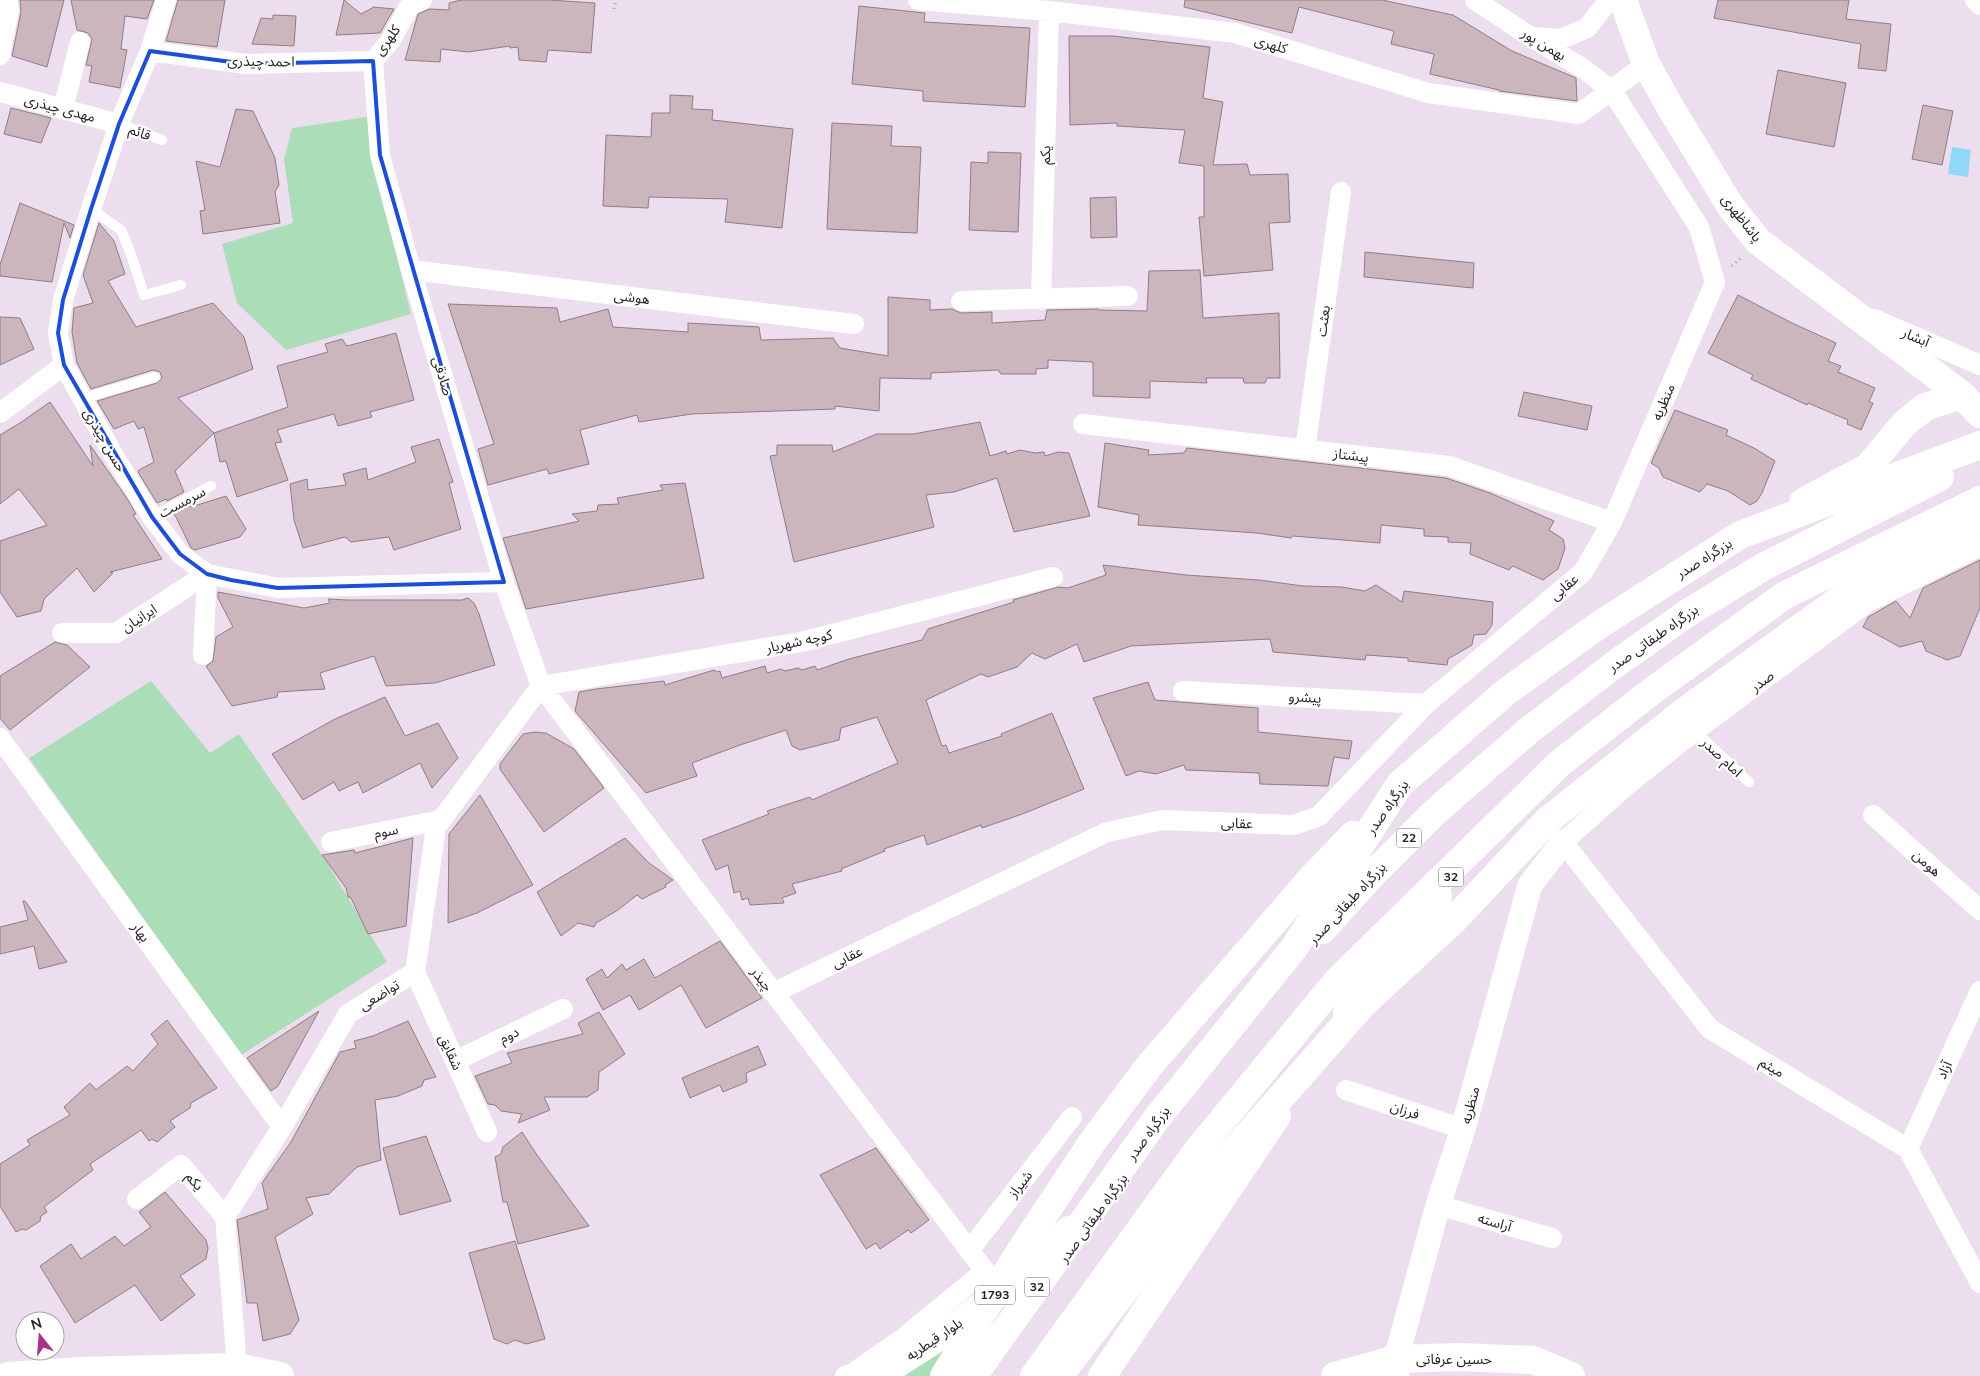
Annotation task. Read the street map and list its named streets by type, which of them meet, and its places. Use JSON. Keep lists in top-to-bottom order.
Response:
{
  "streets": {
    "main road": [
      "پاشاظهری",
      "بزرگراه صدر",
      "بزرگراه طبقاتی صدر",
      "22",
      "32",
      "1793",
      "بلوار قیطریه",
      "حسین عرفاتی"
    ],
    "street": [
      "کلهری",
      "بهمن پور",
      "احمد چیذری",
      "مهدی چیذری",
      "یکم",
      "هوشی",
      "بعثت",
      "آبشار",
      "صادقی",
      "منظریه",
      "حسن چیذری",
      "پیشتاز",
      "عقابی",
      "ایرانیان",
      "کوچه شهریار",
      "صدر",
      "پیشرو",
      "سوم",
      "هومن",
      "بهار",
      "چیذر",
      "تواضعی",
      "دوم",
      "شقایق",
      "میثم",
      "آزاد",
      "فرزان",
      "شیراز",
      "آراسته"
    ],
    "lane": ["قائم", "سرمست", "امام صدر"]
  },
  "crossings": [
    ["کلهری", "بهمن پور"],
    ["کلهری", "احمد چیذری"],
    ["کلهری", "یکم"],
    ["کلهری", "پاشاظهری"],
    ["کلهری", "صادقی"],
    ["احمد چیذری", "صادقی"],
    ["احمد چیذری", "حسن چیذری"],
    ["مهدی چیذری", "قائم"],
    ["مهدی چیذری", "حسن چیذری"],
    ["قائم", "حسن چیذری"],
    ["یکم", "تواضعی"],
    ["پاشاظهری", "آبشار"],
    ["هوشی", "صادقی"],
    ["بعثت", "پیشتاز"],
    ["صادقی", "حسن چیذری"],
    ["صادقی", "کوچه شهریار"],
    ["صادقی", "چیذر"],
    ["صادقی", "تواضعی"],
    ["منظریه", "پیشتاز"],
    ["منظریه", "عقابی"],
    ["منظریه", "صدر"],
    ["منظریه", "میثم"],
    ["منظریه", "فرزان"],
    ["منظریه", "آراسته"],
    ["منظریه", "حسین عرفاتی"],
    ["حسن چیذری", "سرمست"],
    ["حسن چیذری", "ایرانیان"],
    ["پیشتاز", "عقابی"],
    ["بزرگراه صدر", "بزرگراه طبقاتی صدر"],
    ["بزرگراه صدر", "بلوار قیطریه"],
    ["عقابی", "پیشرو"],
    ["عقابی", "چیذر"],
    ["کوچه شهریار", "چیذر"],
    ["کوچه شهریار", "تواضعی"],
    ["صدر", "امام صدر"],
    ["صدر", "میثم"],
    ["سوم", "تواضعی"],
    ["بهار", "تواضعی"],
    ["چیذر", "تواضعی"],
    ["چیذر", "شیراز"],
    ["تواضعی", "شقایق"],
    ["دوم", "شقایق"],
    ["میثم", "آزاد"]
  ],
  "north": "top"
}
